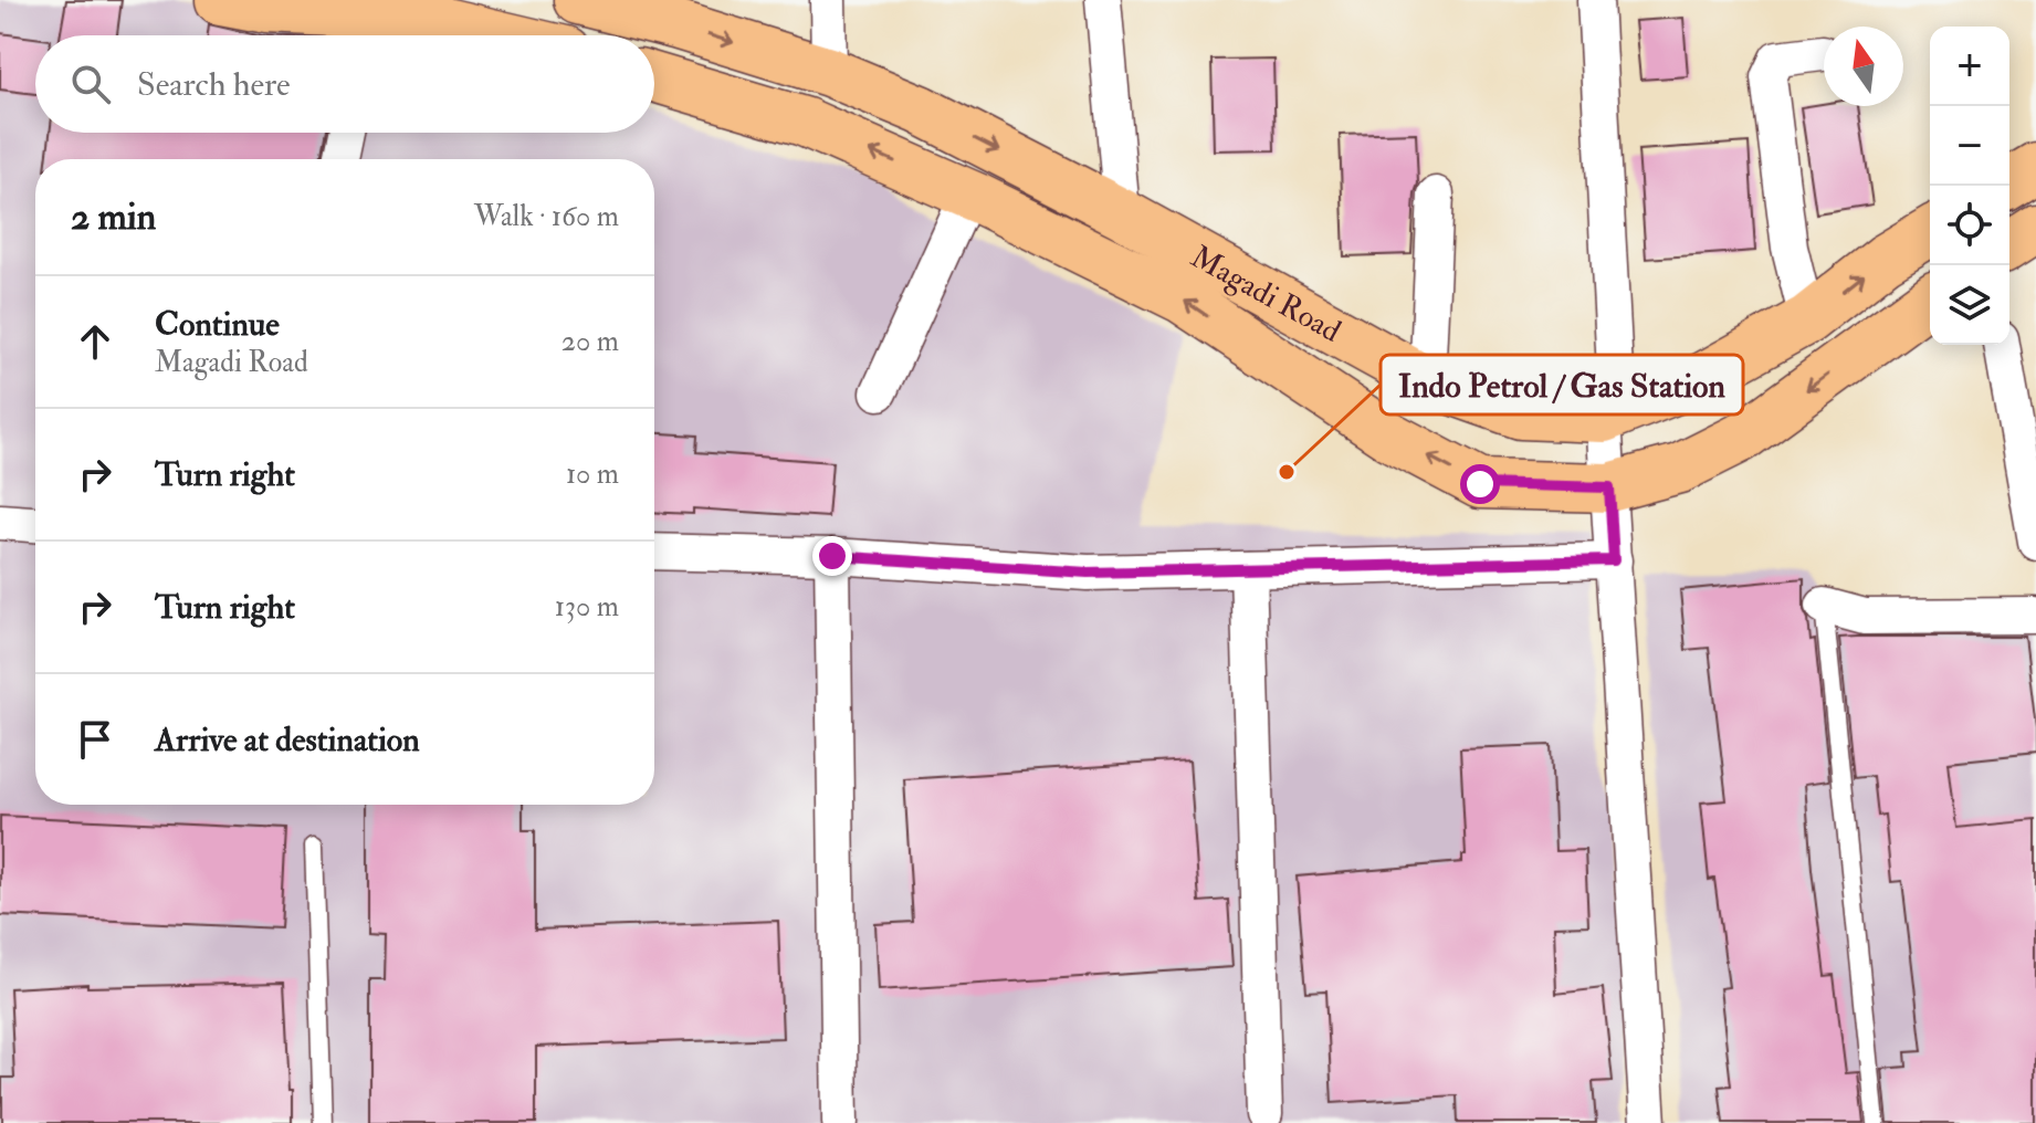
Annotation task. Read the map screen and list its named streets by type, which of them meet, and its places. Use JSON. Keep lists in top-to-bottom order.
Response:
{
  "streets": {
    "main road": ["Magadi Road"]
  },
  "places": ["Indo Petrol / Gas Station"],
  "north": "top",
  "page": {
    "map_buttons": ["+", "−"],
    "search": "Search here",
    "heading": ["2 min", "Walk · 160 m"],
    "list": [
      ["Continue", "Magadi Road", "20 m"],
      ["Turn right", "10 m"],
      ["Turn right", "130 m"],
      "Arrive at destination"
    ]
  }
}
